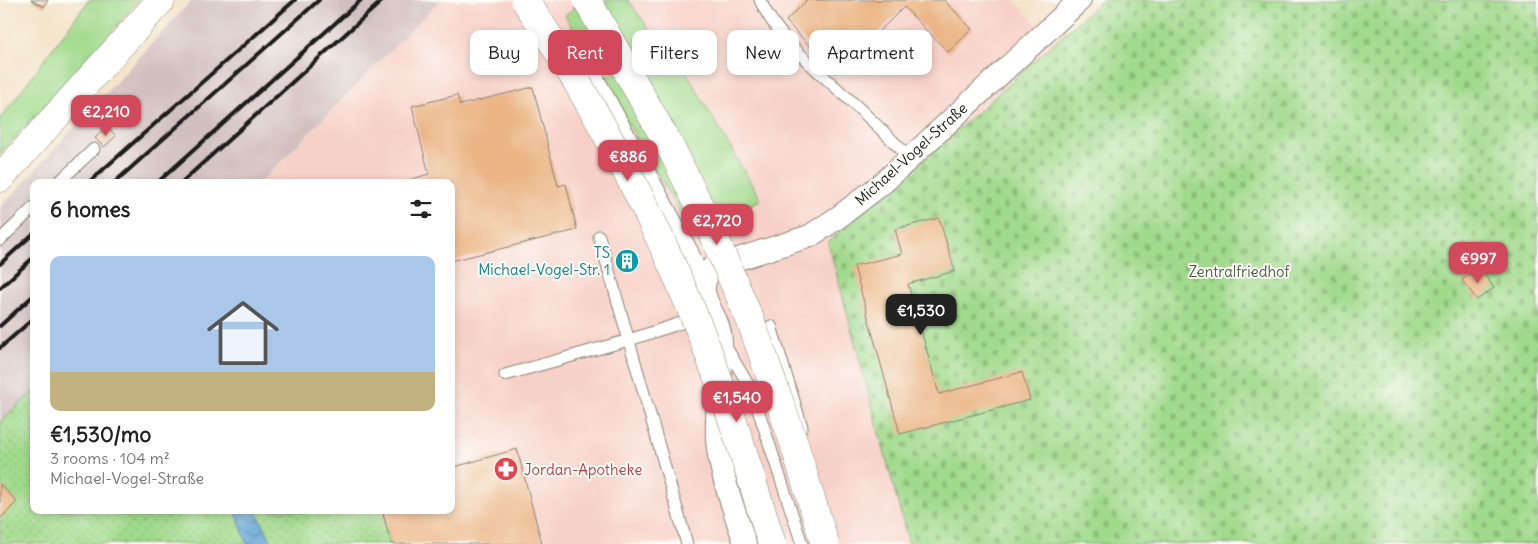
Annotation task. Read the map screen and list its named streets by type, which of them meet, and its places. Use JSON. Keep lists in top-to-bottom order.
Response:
{
  "streets": {
    "street": ["Michael-Vogel-Straße"]
  },
  "parks": ["Zentralfriedhof"],
  "places": {
    "building": ["TS Michael-Vogel-Str. 1"],
    "pharmacy": ["Jordan-Apotheke"]
  },
  "page": {
    "chip": [
      "Buy",
      "Rent",
      "Filters",
      "New",
      "Apartment"
    ],
    "price": [
      "€2,210",
      "€886",
      "€2,720",
      "€997",
      "€1,530",
      "€1,540"
    ],
    "heading": "6 homes",
    "list": [
      {
        "name": "€1,530/mo",
        "note": "3 rooms · 104 m² · Michael-Vogel-Straße"
      }
    ]
  }
}
